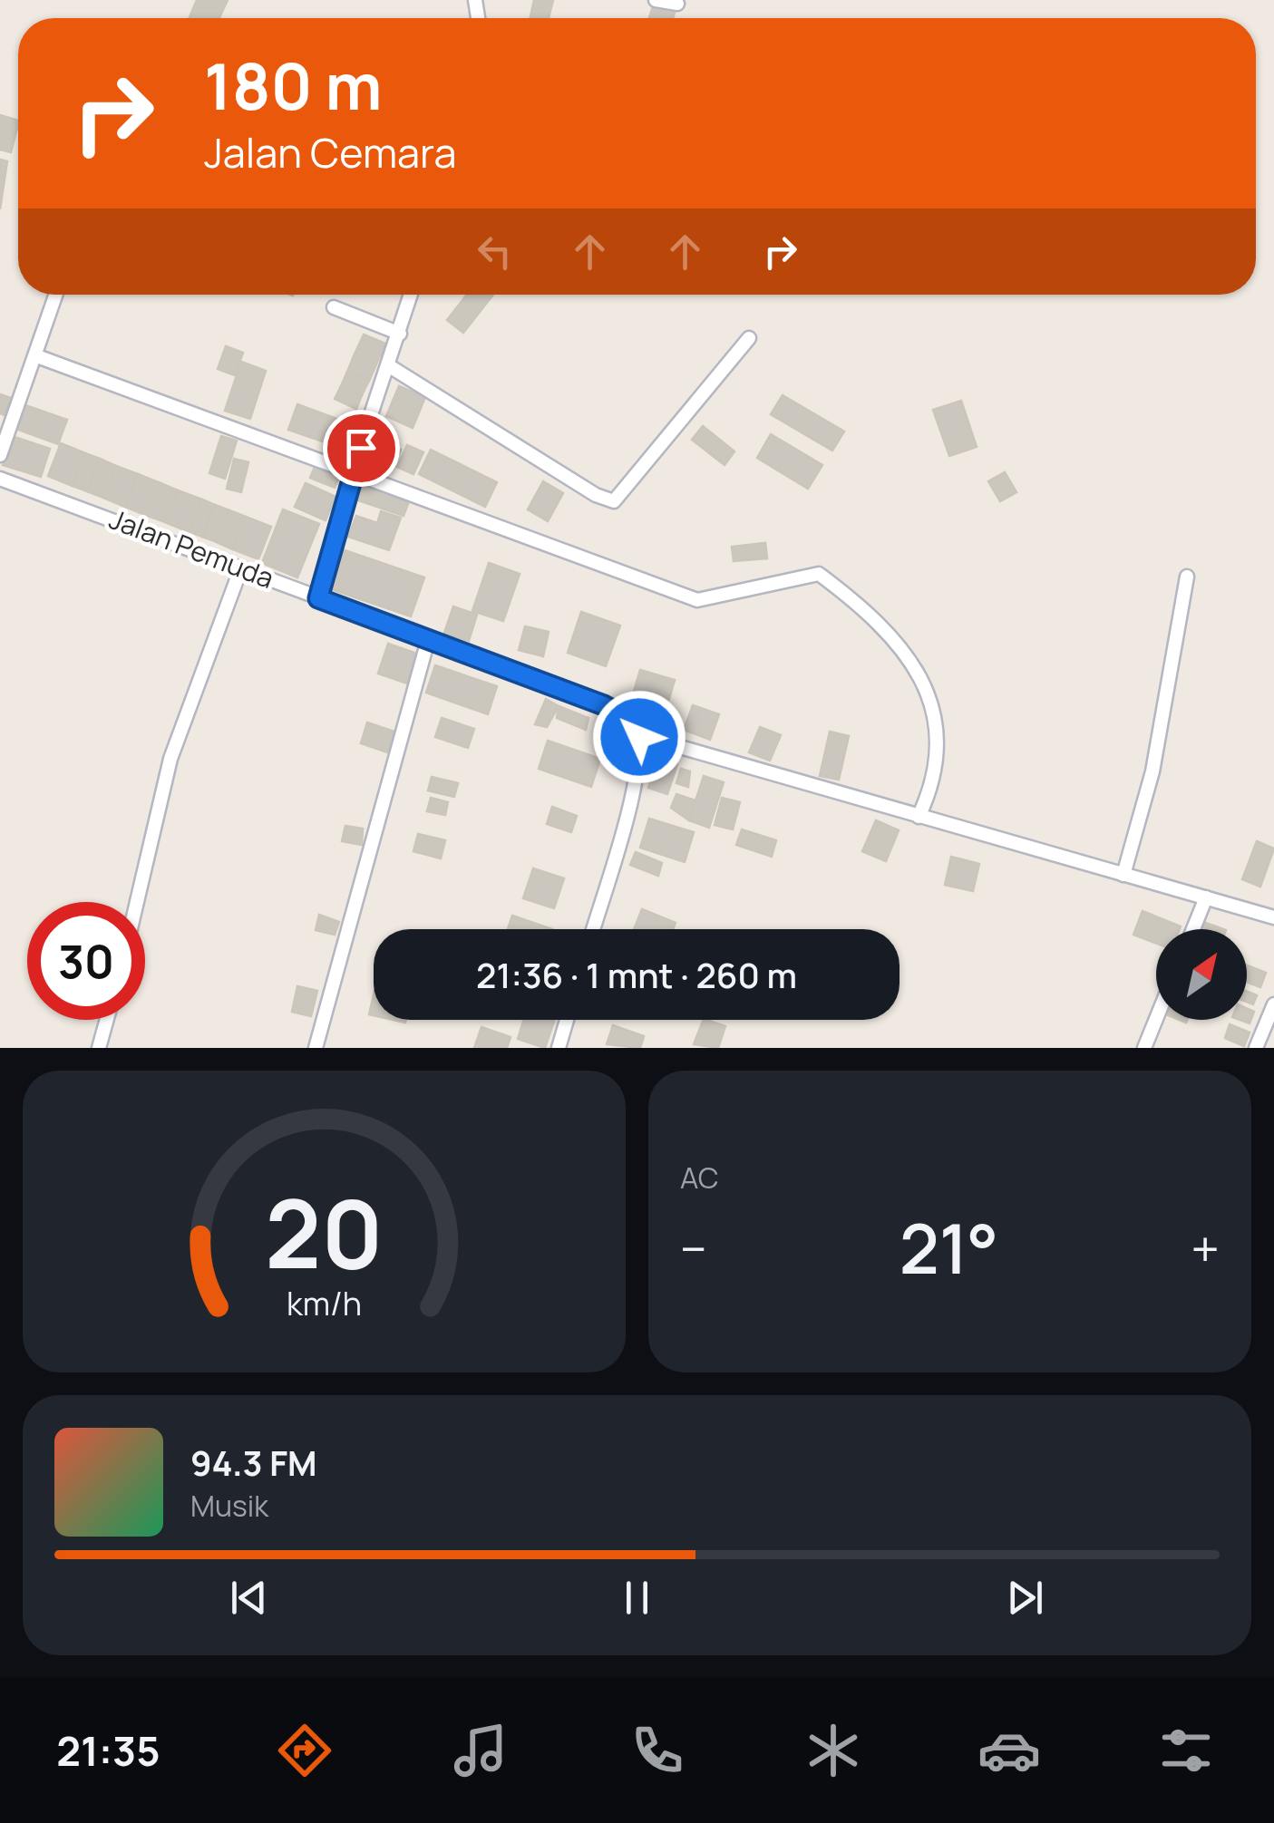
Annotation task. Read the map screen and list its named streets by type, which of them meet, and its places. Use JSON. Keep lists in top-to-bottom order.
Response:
{
  "streets": {
    "street": ["Jalan Pemuda"]
  },
  "north": "top right",
  "page": {
    "turn": ["180 m", "Jalan Cemara"],
    "limit": "30",
    "trip": "21:36 · 1 mnt · 260 m",
    "tile": "AC",
    "heat": ["−", "21°", "+"],
    "song": ["94.3 FM", "Musik"],
    "tabs": "21:35",
    "gauge": ["20", "km/h"]
  }
}
